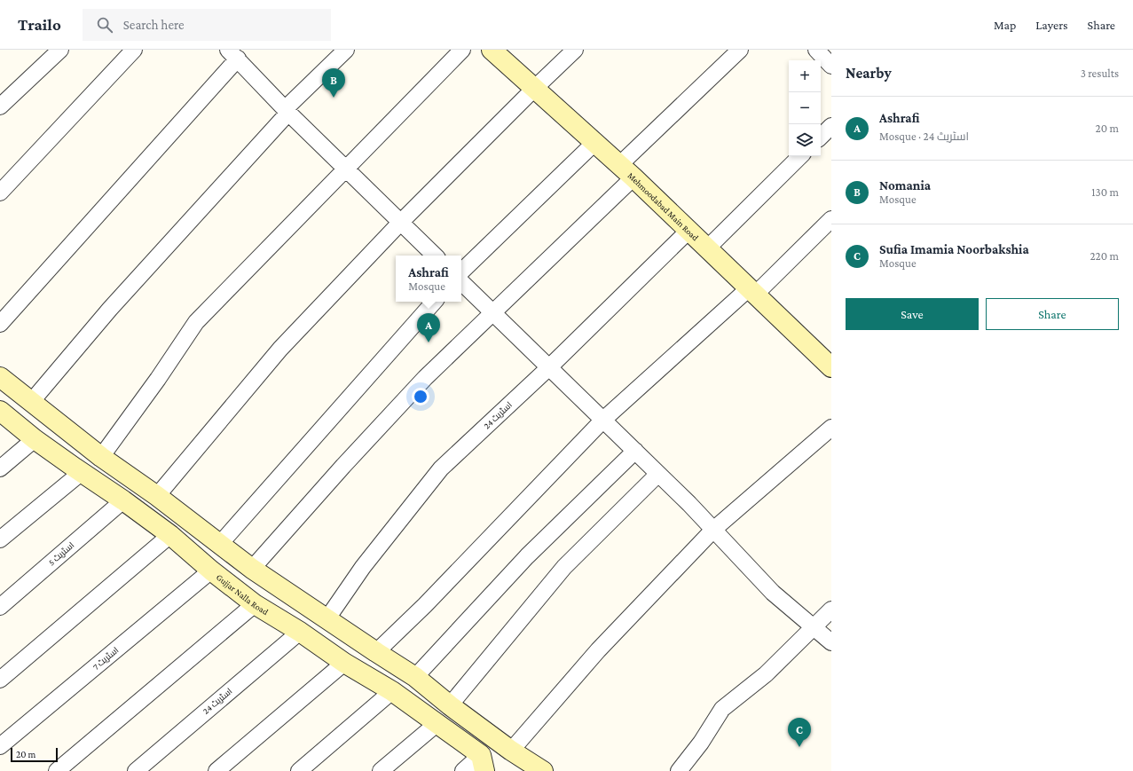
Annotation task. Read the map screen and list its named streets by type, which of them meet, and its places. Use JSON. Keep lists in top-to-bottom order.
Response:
{
  "streets": {
    "street": [
      "Mehmoodabad Main Road",
      "اسٹریٹ 24",
      "اسٹریٹ 5",
      "Gujjar Nalla Road",
      "اسٹریٹ 7"
    ]
  },
  "crossings": [
    ["Mehmoodabad Main Road", "اسٹریٹ 24"],
    ["اسٹریٹ 24", "Gujjar Nalla Road"],
    ["اسٹریٹ 5", "Gujjar Nalla Road"],
    ["Gujjar Nalla Road", "اسٹریٹ 7"]
  ],
  "scale_bar": "20 m",
  "page": {
    "header": "Trailo",
    "search": "Search here",
    "nav": ["Map", "Layers", "Share"],
    "heading": ["Nearby", "3 results"],
    "map_buttons": ["+", "−"],
    "pins": ["B", "A", "C"],
    "list": [
      {
        "mark": "A",
        "name": "Ashrafi",
        "note": "Mosque · اسٹریٹ 24",
        "value": "20 m"
      },
      {
        "mark": "B",
        "name": "Nomania",
        "note": "Mosque",
        "value": "130 m"
      },
      {
        "mark": "C",
        "name": "Sufia Imamia Noorbakshia",
        "note": "Mosque",
        "value": "220 m"
      }
    ],
    "popup": ["Ashrafi", "Mosque"],
    "buttons": ["Save", "Share"],
    "scale": "20 m"
  }
}
